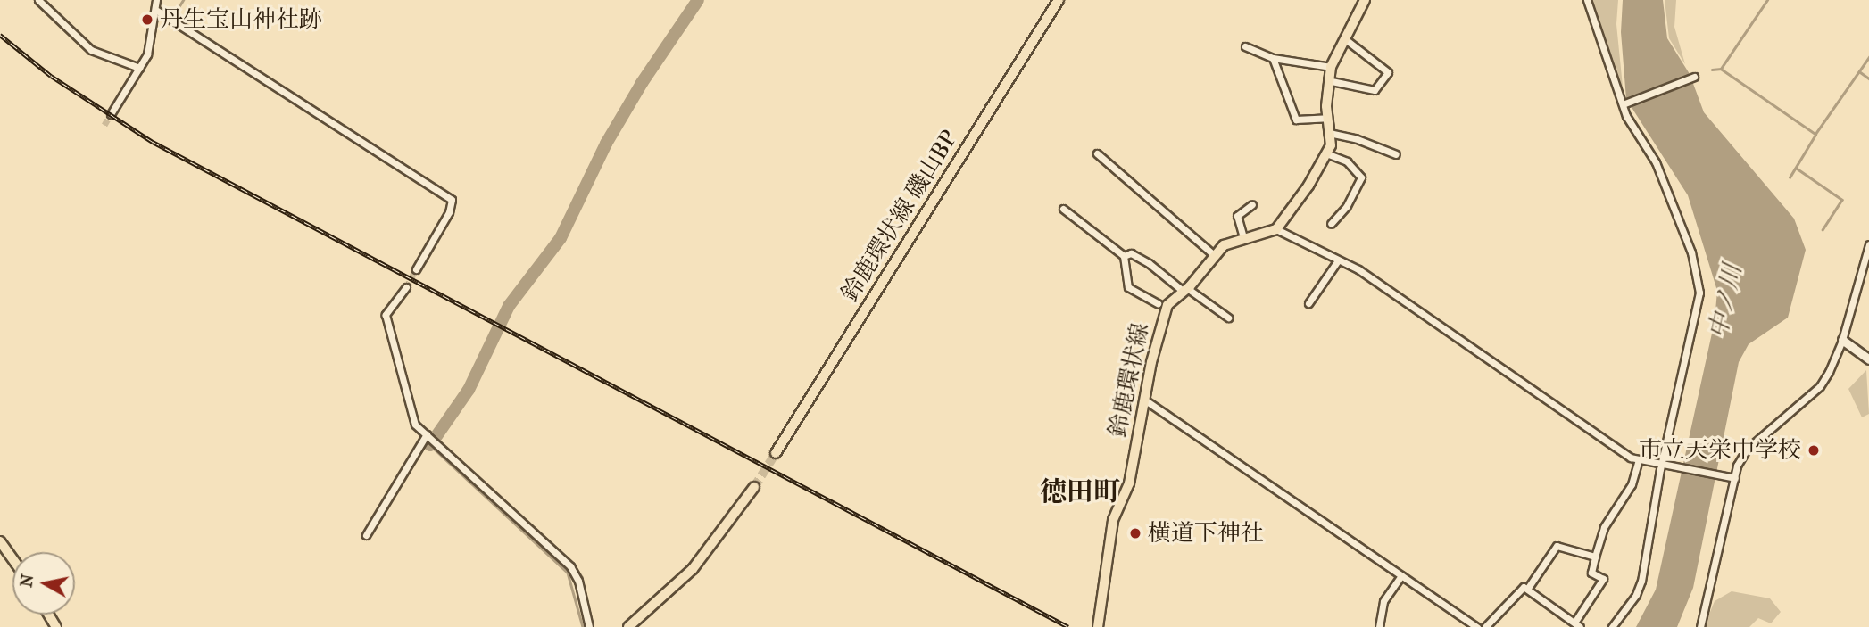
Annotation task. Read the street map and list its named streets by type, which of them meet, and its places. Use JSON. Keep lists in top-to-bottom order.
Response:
{
  "streets": {
    "main road": ["鈴鹿環状線 磯山BP", "鈴鹿環状線"]
  },
  "districts": ["徳田町"],
  "water": ["中ノ川"],
  "places": ["丹生宝山神社跡", "市立天栄中学校", "横道下神社"],
  "north": "left"
}
